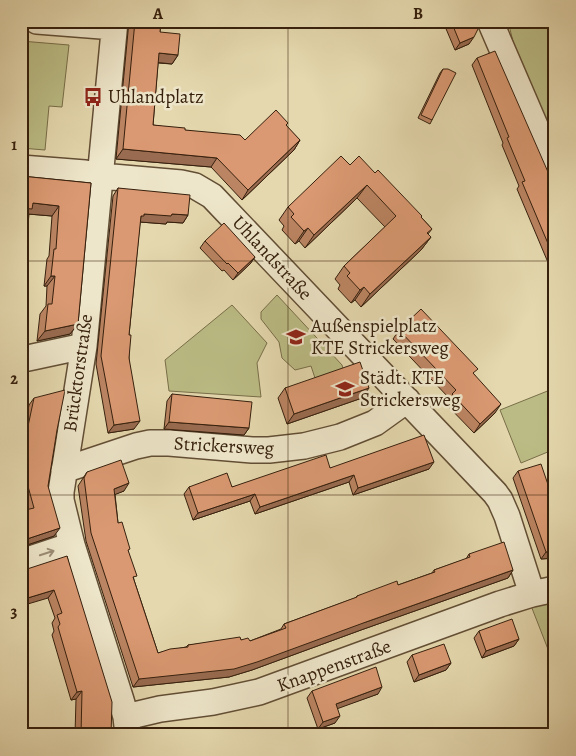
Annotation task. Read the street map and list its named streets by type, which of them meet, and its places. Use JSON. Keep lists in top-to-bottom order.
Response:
{
  "streets": {
    "street": [
      "Uhlandstraße",
      "Brücktorstraße",
      "Strickersweg",
      "Knappenstraße"
    ]
  },
  "crossings": [
    ["Uhlandstraße", "Brücktorstraße"],
    ["Uhlandstraße", "Strickersweg"],
    ["Uhlandstraße", "Knappenstraße"],
    ["Brücktorstraße", "Strickersweg"],
    ["Brücktorstraße", "Knappenstraße"]
  ],
  "places": {
    "bus stop": ["Uhlandplatz"],
    "school or university": ["Außenspielplatz KTE Strickersweg", "Städt. KTE Strickersweg"]
  },
  "grid": {
    "columns": ["A", "B"],
    "rows": ["1", "2", "3"]
  }
}
